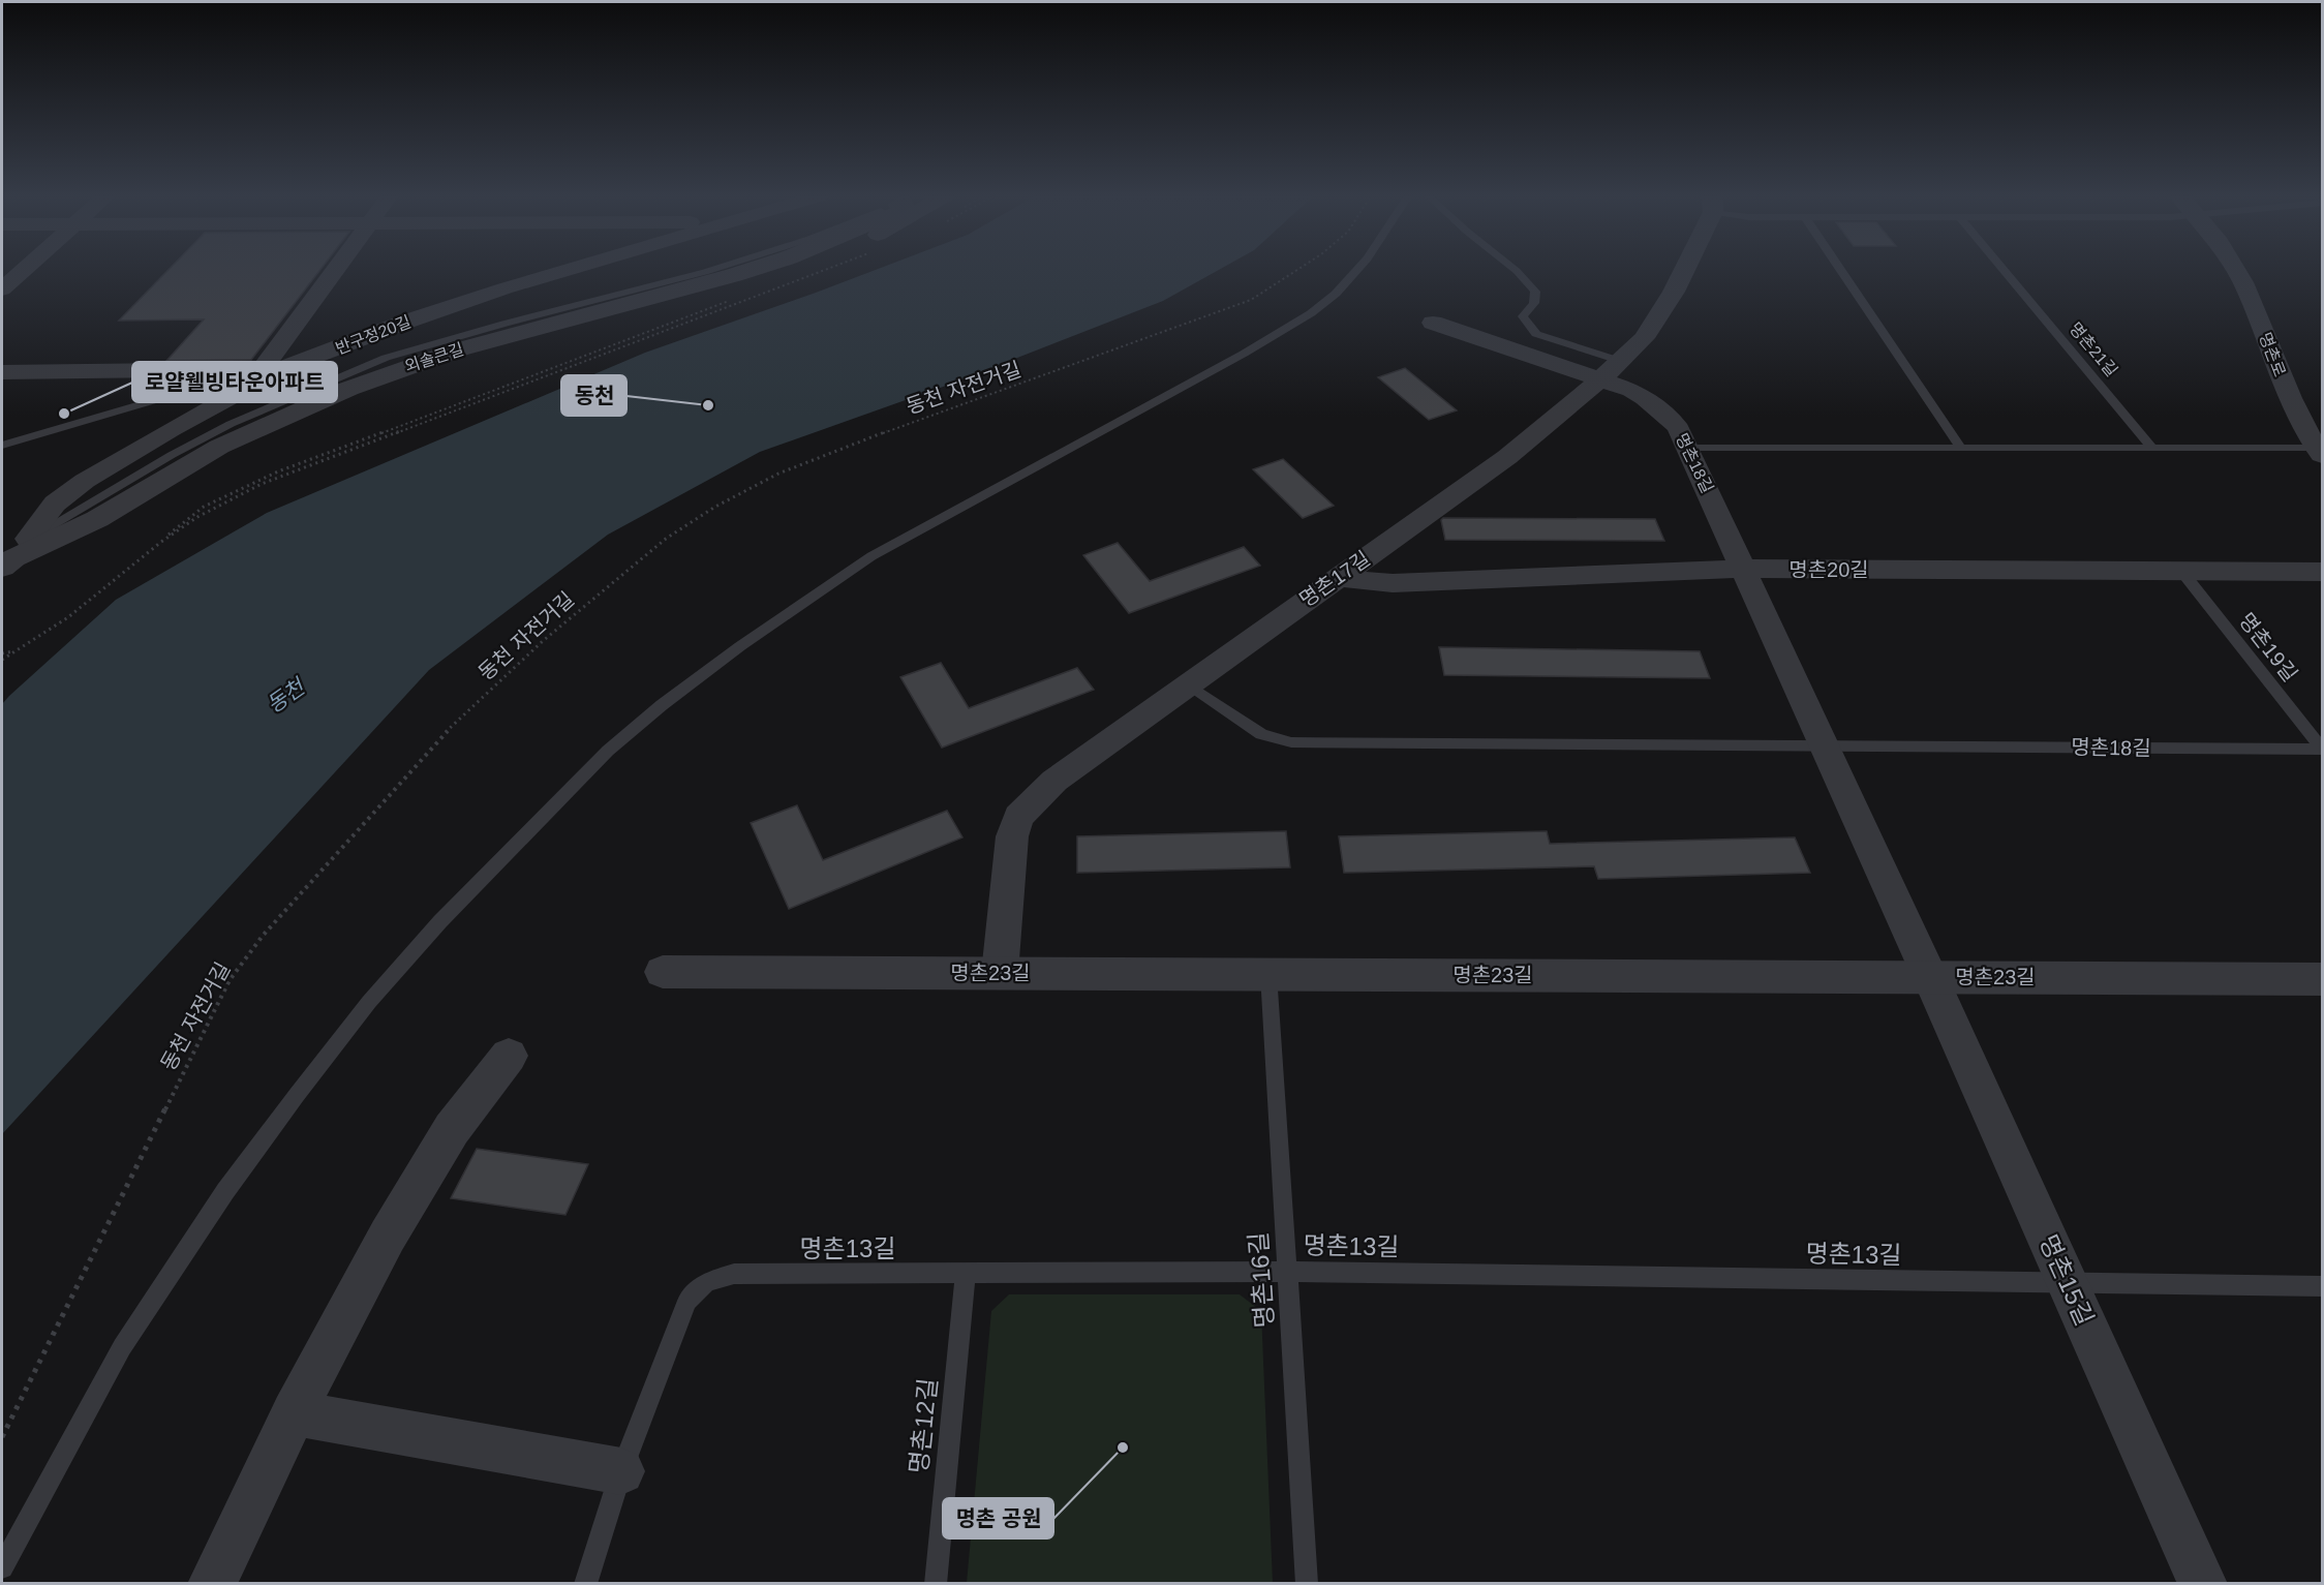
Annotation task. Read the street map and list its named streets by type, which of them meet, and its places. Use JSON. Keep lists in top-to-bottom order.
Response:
{
  "streets": {
    "street": [
      "반구정20길",
      "명촌로",
      "외솔큰길",
      "명촌18길",
      "명촌20길",
      "명촌17길",
      "명촌23길",
      "명촌15길"
    ],
    "lane": [
      "명촌21길",
      "명촌19길",
      "명촌13길",
      "명촌16길",
      "명촌12길"
    ],
    "path": ["동천 자전거길"]
  },
  "crossings": [
    ["반구정20길", "외솔큰길"],
    ["명촌18길", "명촌20길"],
    ["명촌18길", "명촌17길"],
    ["명촌18길", "명촌19길"],
    ["명촌18길", "명촌23길"],
    ["명촌18길", "명촌15길"],
    ["명촌20길", "명촌17길"],
    ["명촌20길", "명촌19길"],
    ["명촌17길", "명촌23길"],
    ["명촌23길", "명촌16길"],
    ["명촌23길", "명촌15길"],
    ["명촌13길", "명촌16길"],
    ["명촌13길", "명촌15길"],
    ["명촌13길", "명촌12길"]
  ],
  "water": ["동천"],
  "places": ["동천", "로얄웰빙타운아파트", "명촌 공원"]
}
